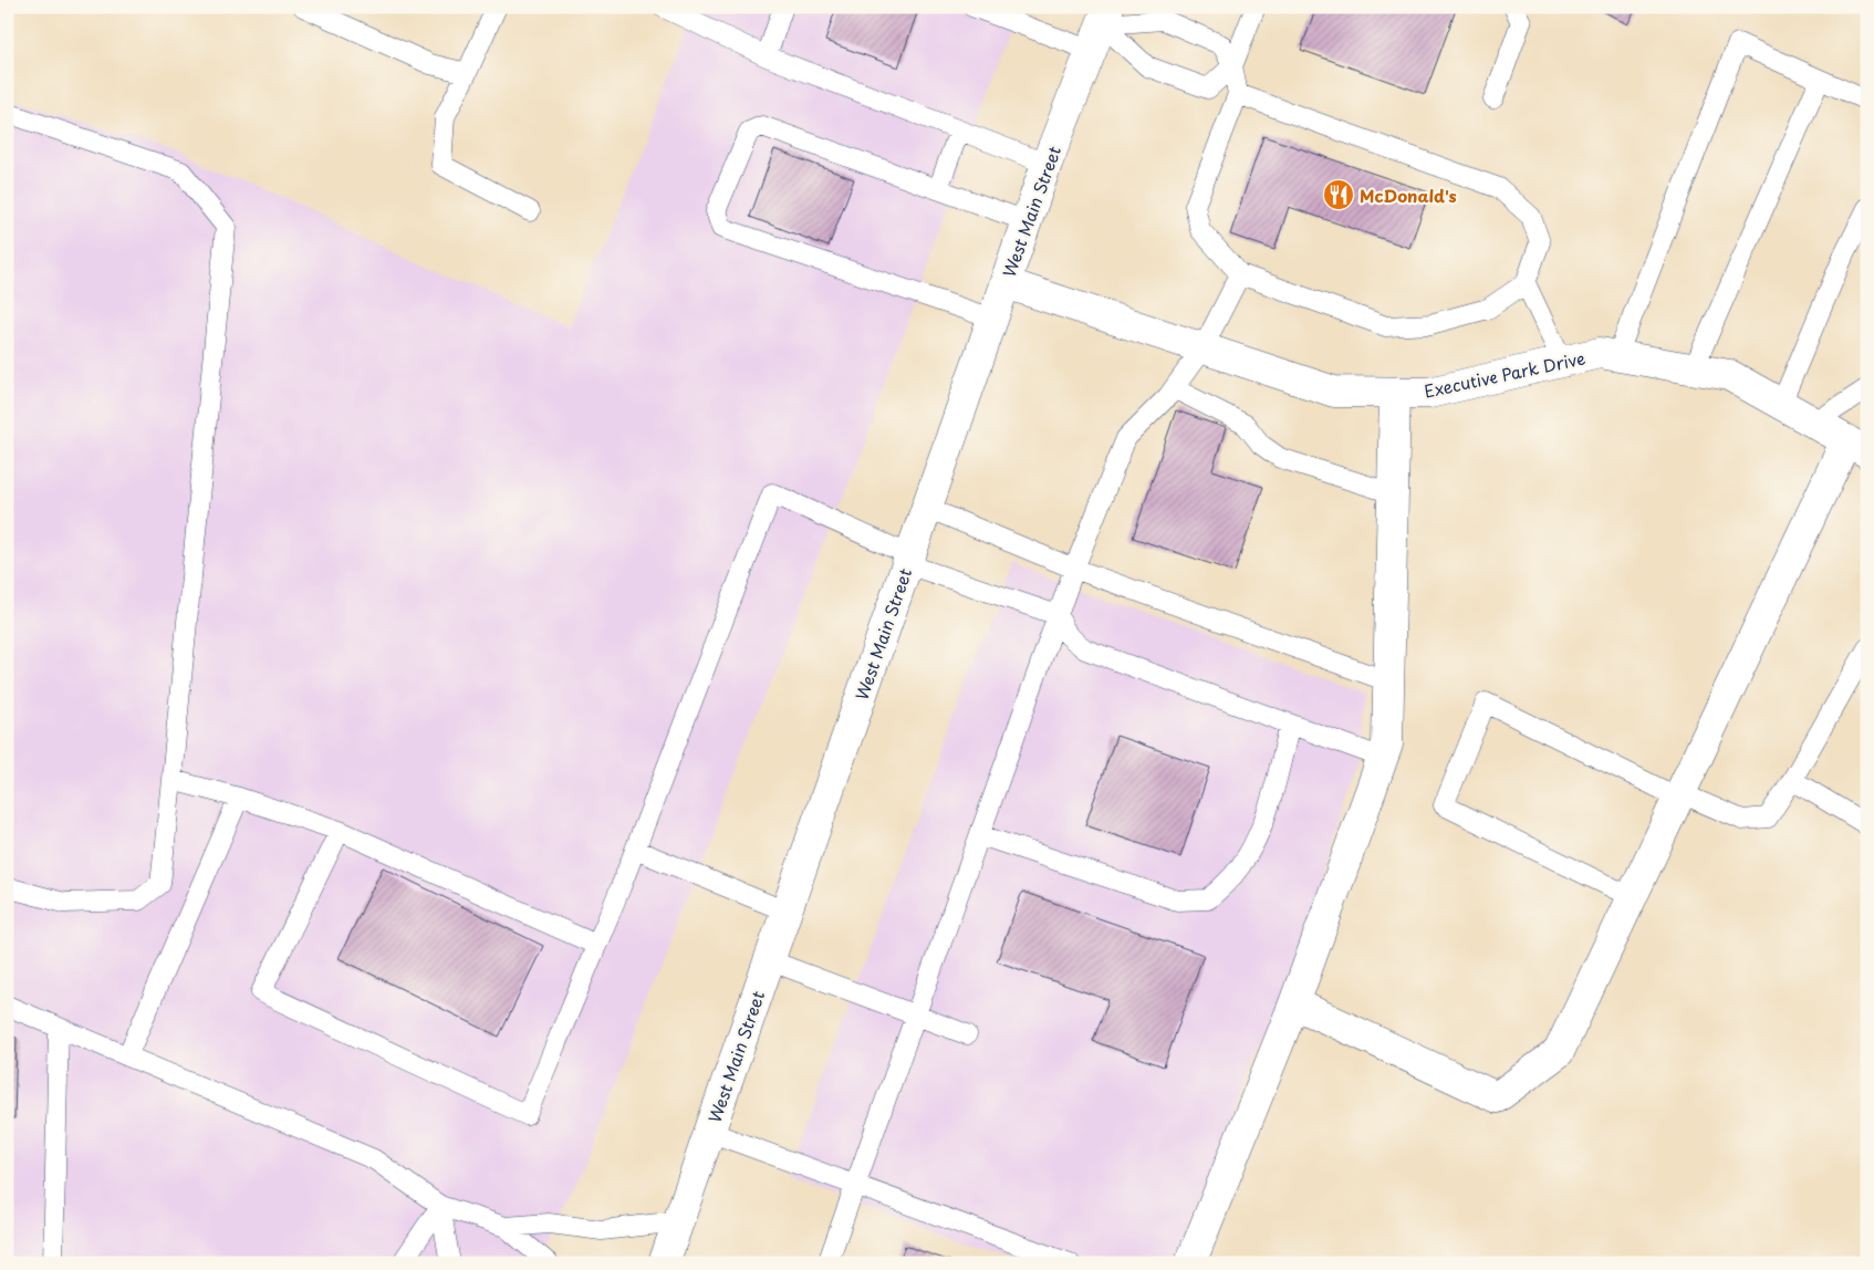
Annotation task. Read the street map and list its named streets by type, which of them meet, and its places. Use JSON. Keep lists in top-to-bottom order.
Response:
{
  "streets": {
    "street": ["West Main Street", "Executive Park Drive"]
  },
  "crossings": [
    ["West Main Street", "Executive Park Drive"]
  ],
  "places": {
    "restaurant": ["McDonald's"]
  }
}
